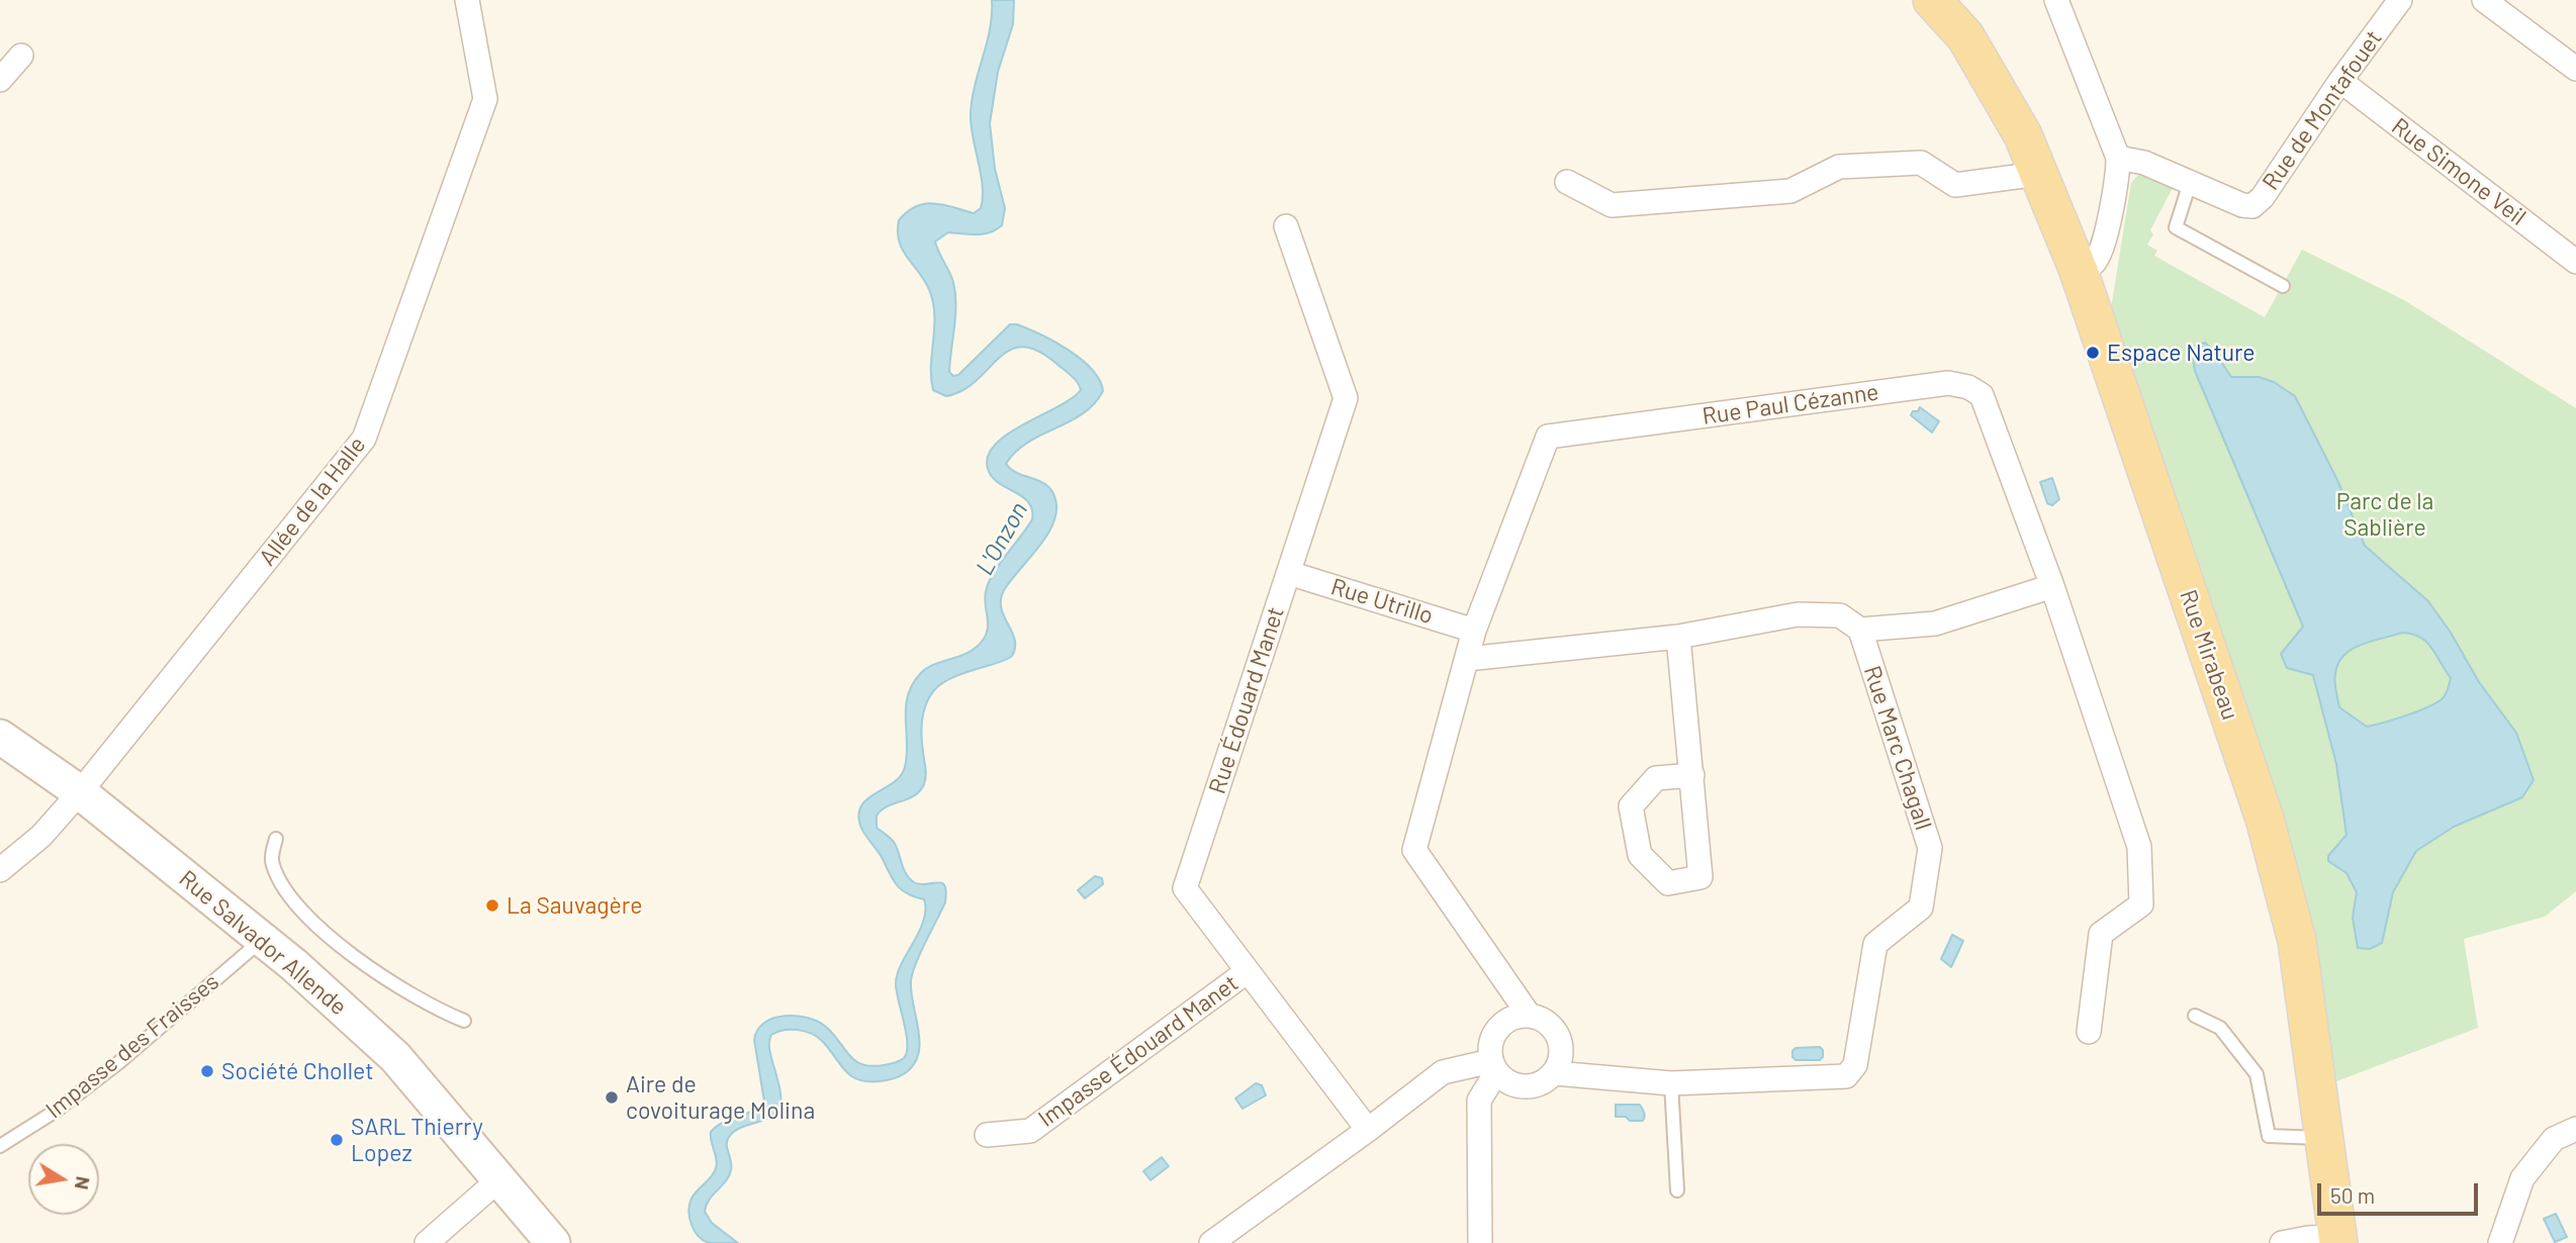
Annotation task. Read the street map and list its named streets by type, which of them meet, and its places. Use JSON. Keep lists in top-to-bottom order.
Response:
{
  "streets": {
    "main road": ["Rue Mirabeau"],
    "street": [
      "Rue de Montafouet",
      "Rue Simone Veil",
      "Rue Paul Cézanne",
      "Allée de la Halle",
      "Rue Utrillo",
      "Rue Édouard Manet",
      "Rue Marc Chagall",
      "Rue Salvador Allende",
      "Impasse Édouard Manet"
    ],
    "lane": ["Impasse des Fraisses"]
  },
  "crossings": [
    ["Rue de Montafouet", "Rue Simone Veil"],
    ["Rue Paul Cézanne", "Rue Utrillo"],
    ["Rue Paul Cézanne", "Rue Marc Chagall"],
    ["Allée de la Halle", "Rue Salvador Allende"],
    ["Rue Utrillo", "Rue Édouard Manet"],
    ["Rue Édouard Manet", "Impasse Édouard Manet"],
    ["Rue Salvador Allende", "Impasse des Fraisses"]
  ],
  "water": ["L'Onzon"],
  "parks": ["Parc de la Sablière"],
  "places": [
    "Espace Nature",
    "La Sauvagère",
    "Société Chollet",
    "Aire de covoiturage Molina",
    "SARL Thierry Lopez"
  ],
  "scale_bar": "50 m",
  "north": "right"
}
